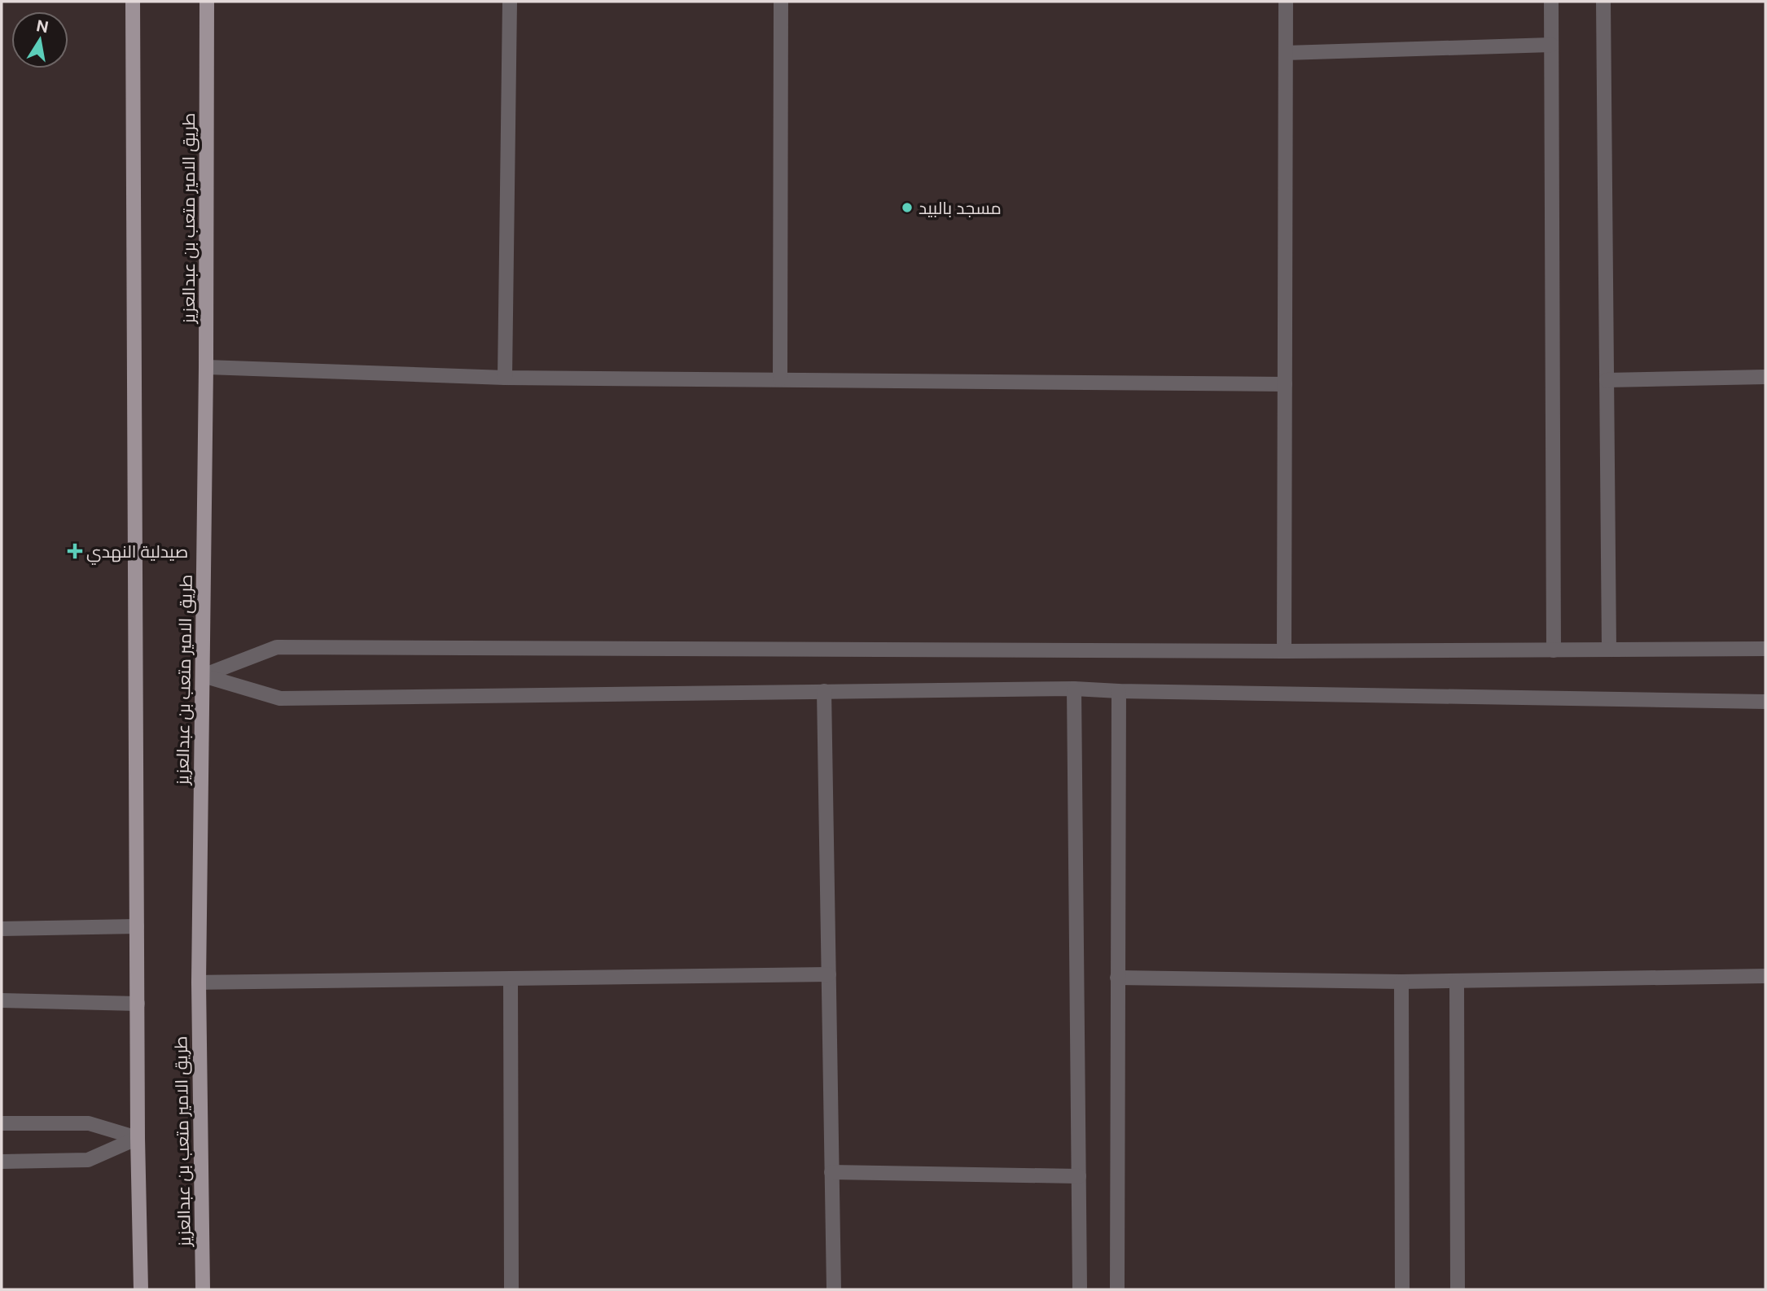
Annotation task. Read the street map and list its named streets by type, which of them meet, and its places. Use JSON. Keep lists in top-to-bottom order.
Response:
{
  "streets": {
    "main road": ["طريق الامير متعب بن عبدالعزيز"]
  },
  "places": {
    "other": ["مسجد بالبيد"],
    "health": ["صيدلية النهدي"]
  },
  "north": "top"
}
